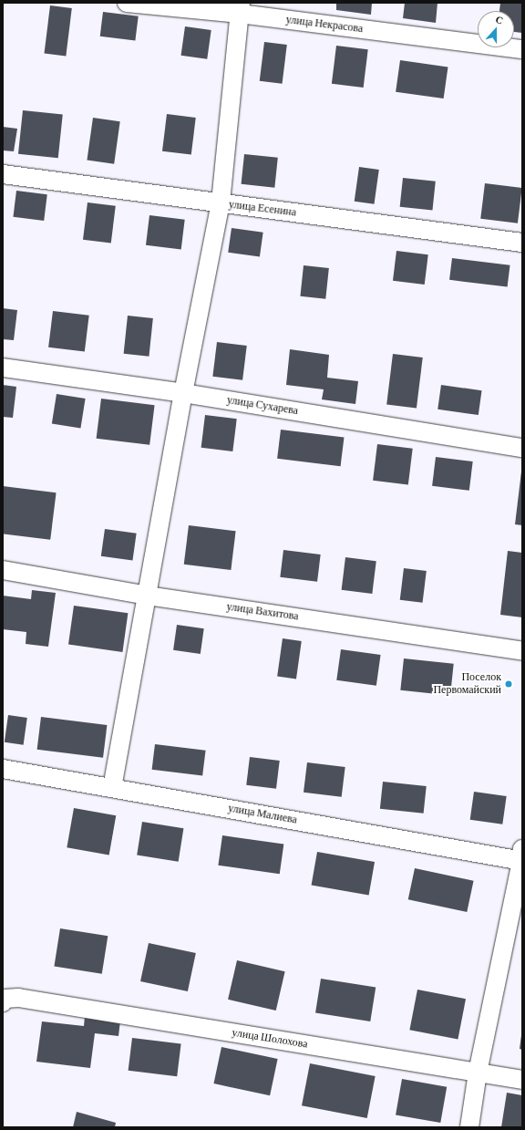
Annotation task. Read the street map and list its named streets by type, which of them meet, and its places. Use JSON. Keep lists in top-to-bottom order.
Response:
{
  "streets": {
    "street": [
      "улица Некрасова",
      "улица Есенина",
      "улица Сухарева",
      "улица Вахитова",
      "улица Малиева",
      "улица Шолохова"
    ]
  },
  "places": ["Поселок Первомайский"],
  "north": "top"
}
